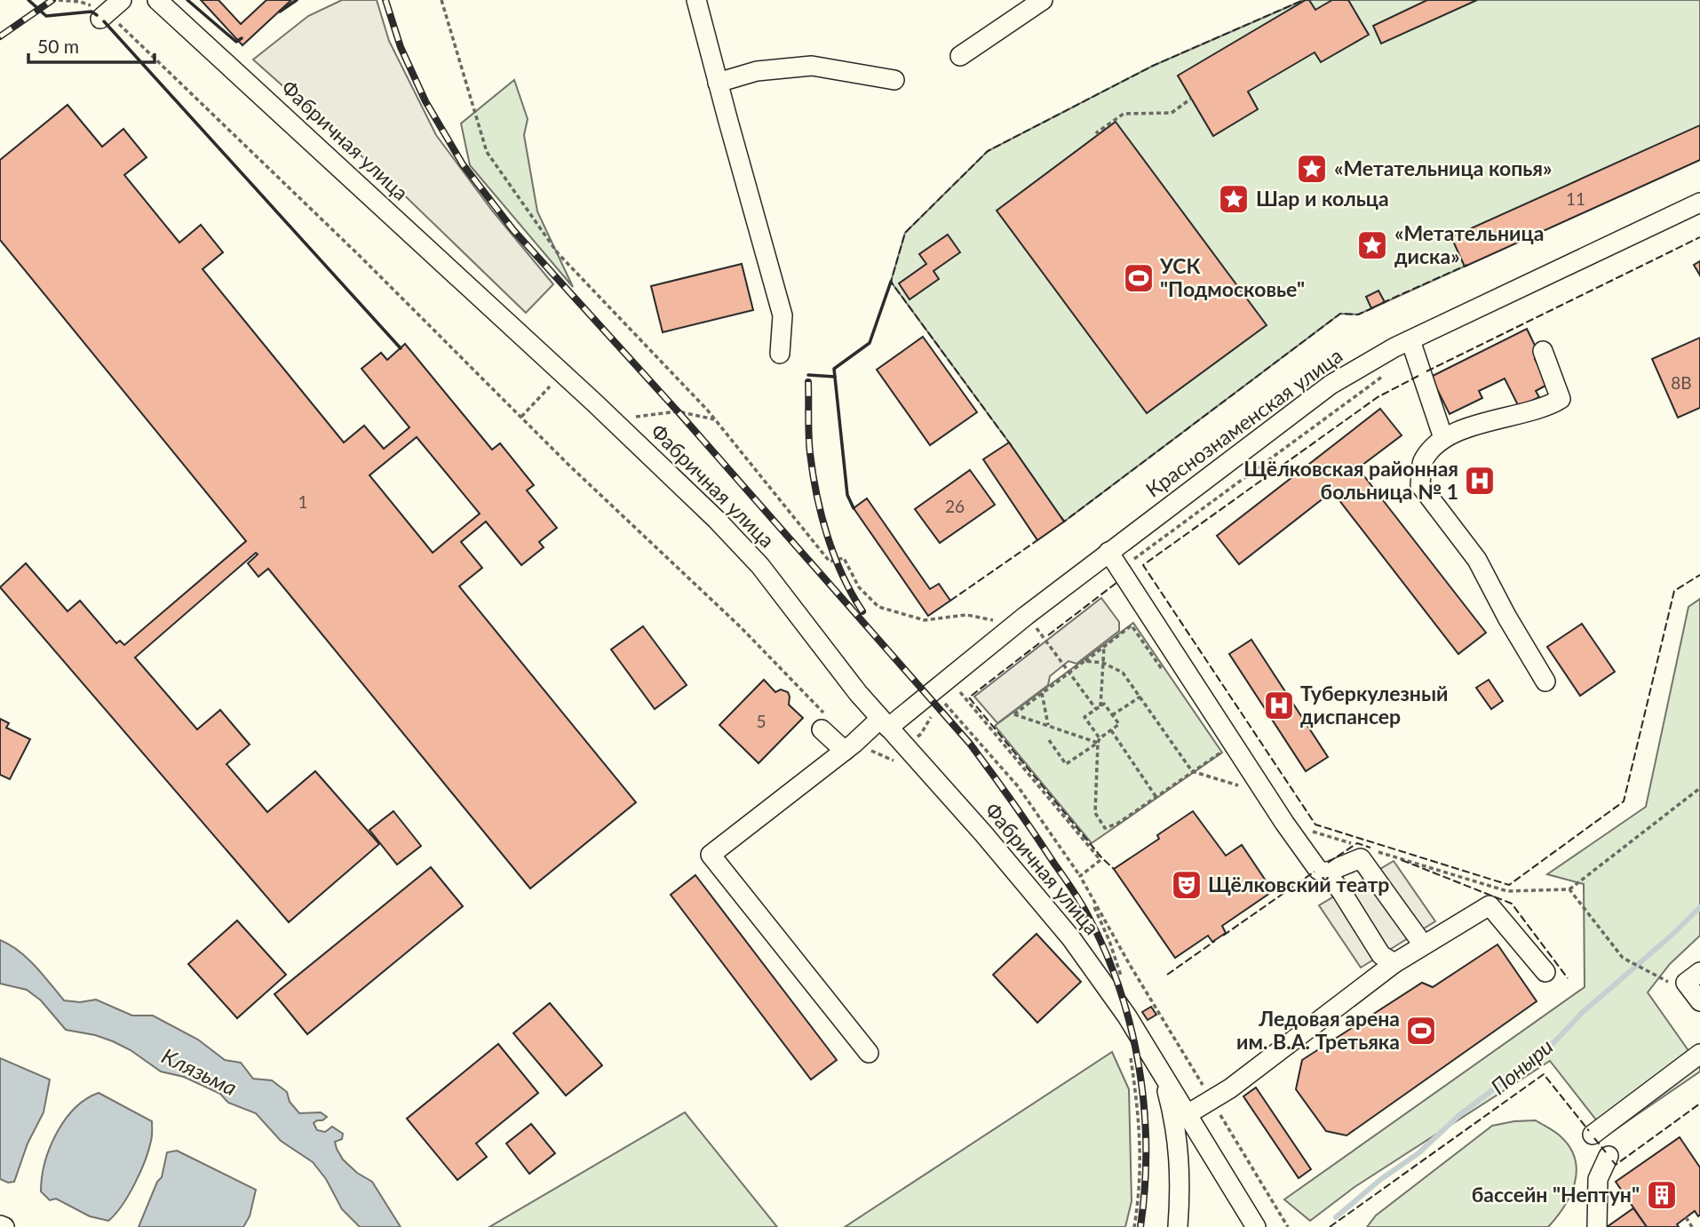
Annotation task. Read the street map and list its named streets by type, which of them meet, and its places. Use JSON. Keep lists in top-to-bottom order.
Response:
{
  "streets": {
    "street": ["Фабричная улица", "Краснознаменская улица"]
  },
  "crossings": [
    ["Фабричная улица", "Краснознаменская улица"]
  ],
  "water": ["Поныри", "Клязьма"],
  "places": {
    "place": ["«Метательница копья»", "Шар и кольца", "«Метательница диска»"],
    "sports": ["УСК \"Подмосковье\"", "Ледовая арена им. В.А. Третьяка"],
    "hospital": ["Щёлковская районная больница № 1", "Туберкулезный диспансер"],
    "theatre": ["Щёлковский театр"],
    "building": ["бассейн \"Нептун\""]
  },
  "house_numbers": [
    "11",
    "8В",
    "1",
    "26",
    "5"
  ],
  "scale_bar": "50 m"
}
